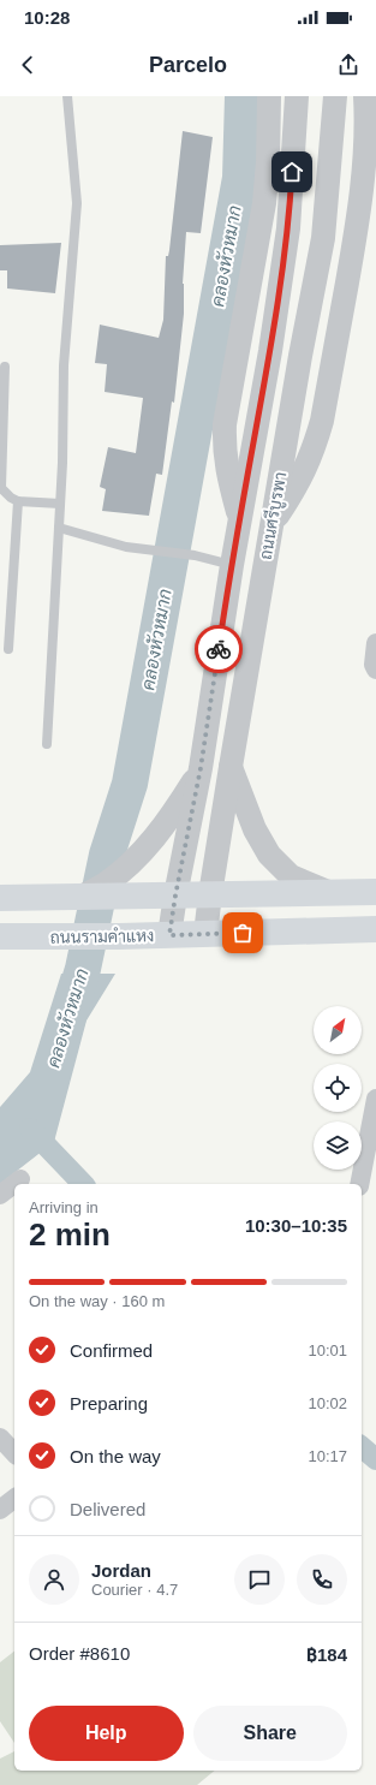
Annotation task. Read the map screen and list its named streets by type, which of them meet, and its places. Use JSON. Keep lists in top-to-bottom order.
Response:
{
  "streets": {
    "main road": ["ถนนรามคำแหง"],
    "street": ["ถนนศรีบูรพา"]
  },
  "crossings": [
    ["ถนนศรีบูรพา", "ถนนรามคำแหง"]
  ],
  "water": ["คลองหัวหมาก"],
  "north": "top right",
  "page": {
    "status": "10:28",
    "header": "Parcelo",
    "heading": ["2 min", "Arriving in", "10:30–10:35"],
    "panel": [
      "Jordan",
      "Courier · 4.7",
      "Order #8610",
      "฿184"
    ],
    "bar": "On the way · 160 m",
    "list": [
      ["Confirmed", "10:01"],
      ["Preparing", "10:02"],
      ["On the way", "10:17"],
      "Delivered"
    ],
    "buttons": ["Help", "Share"]
  }
}
